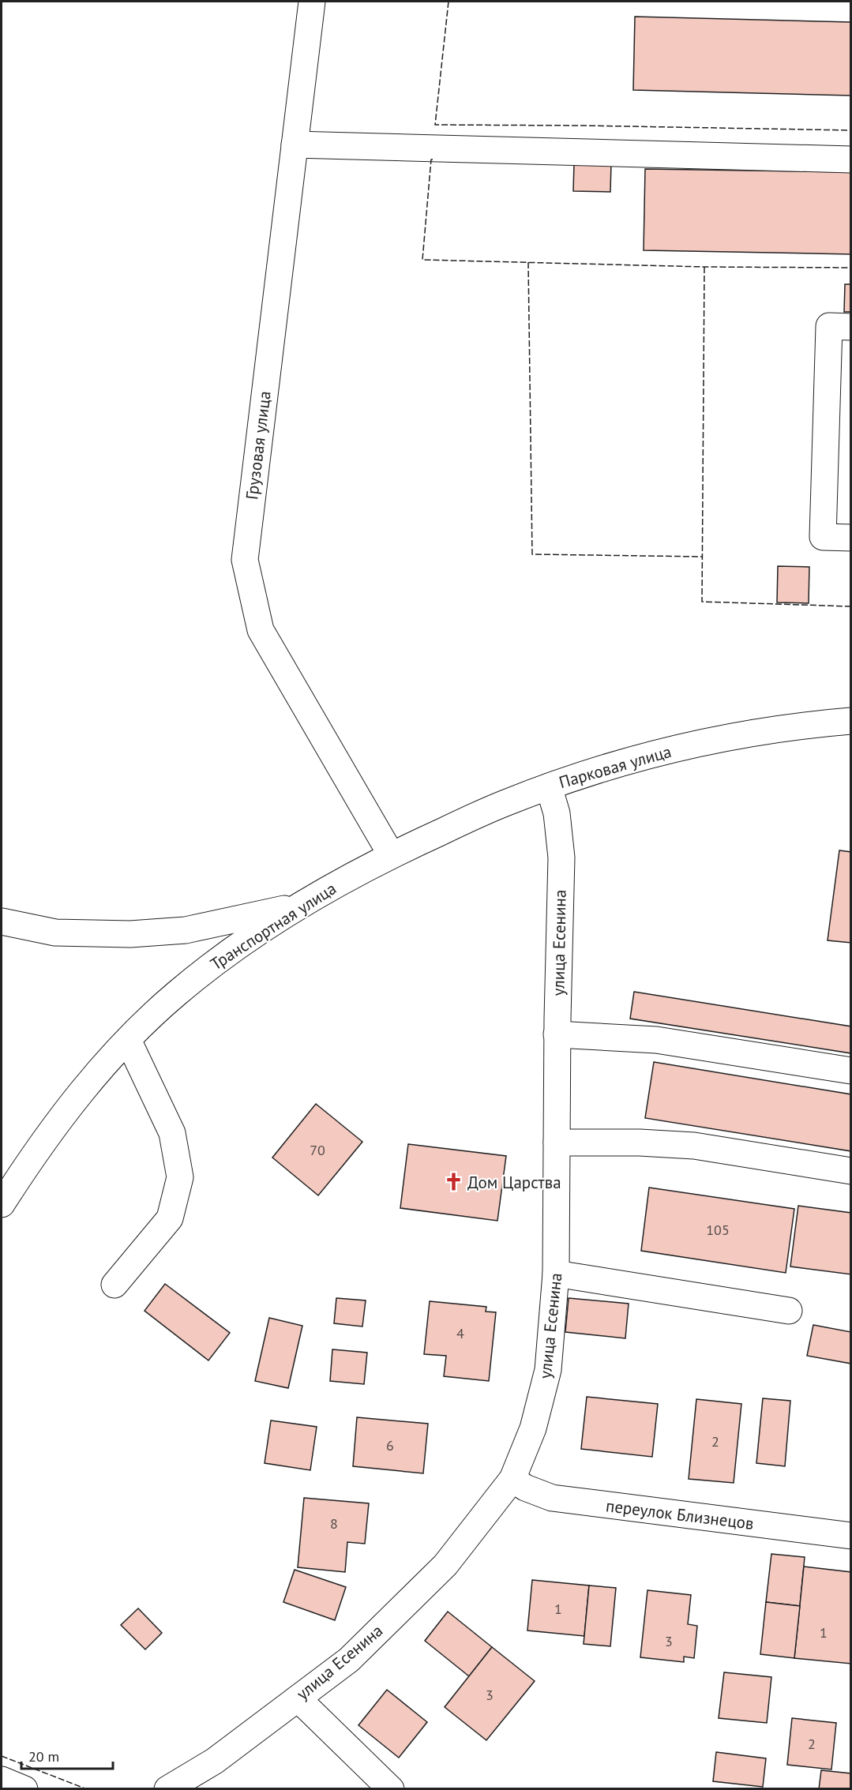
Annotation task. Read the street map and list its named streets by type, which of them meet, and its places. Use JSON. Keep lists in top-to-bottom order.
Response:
{
  "streets": {
    "street": [
      "Грузовая улица",
      "Парковая улица",
      "Транспортная улица",
      "улица Есенина",
      "переулок Близнецов"
    ]
  },
  "crossings": [
    ["Грузовая улица", "Парковая улица"],
    ["Грузовая улица", "Транспортная улица"],
    ["Парковая улица", "Транспортная улица"],
    ["Парковая улица", "улица Есенина"],
    ["улица Есенина", "переулок Близнецов"]
  ],
  "places": {
    "church": ["Дом Царства"]
  },
  "house_numbers": [
    "70",
    "105",
    "4",
    "2",
    "6",
    "8",
    "1",
    "1",
    "3",
    "3",
    "2"
  ],
  "scale_bar": "20 m"
}
